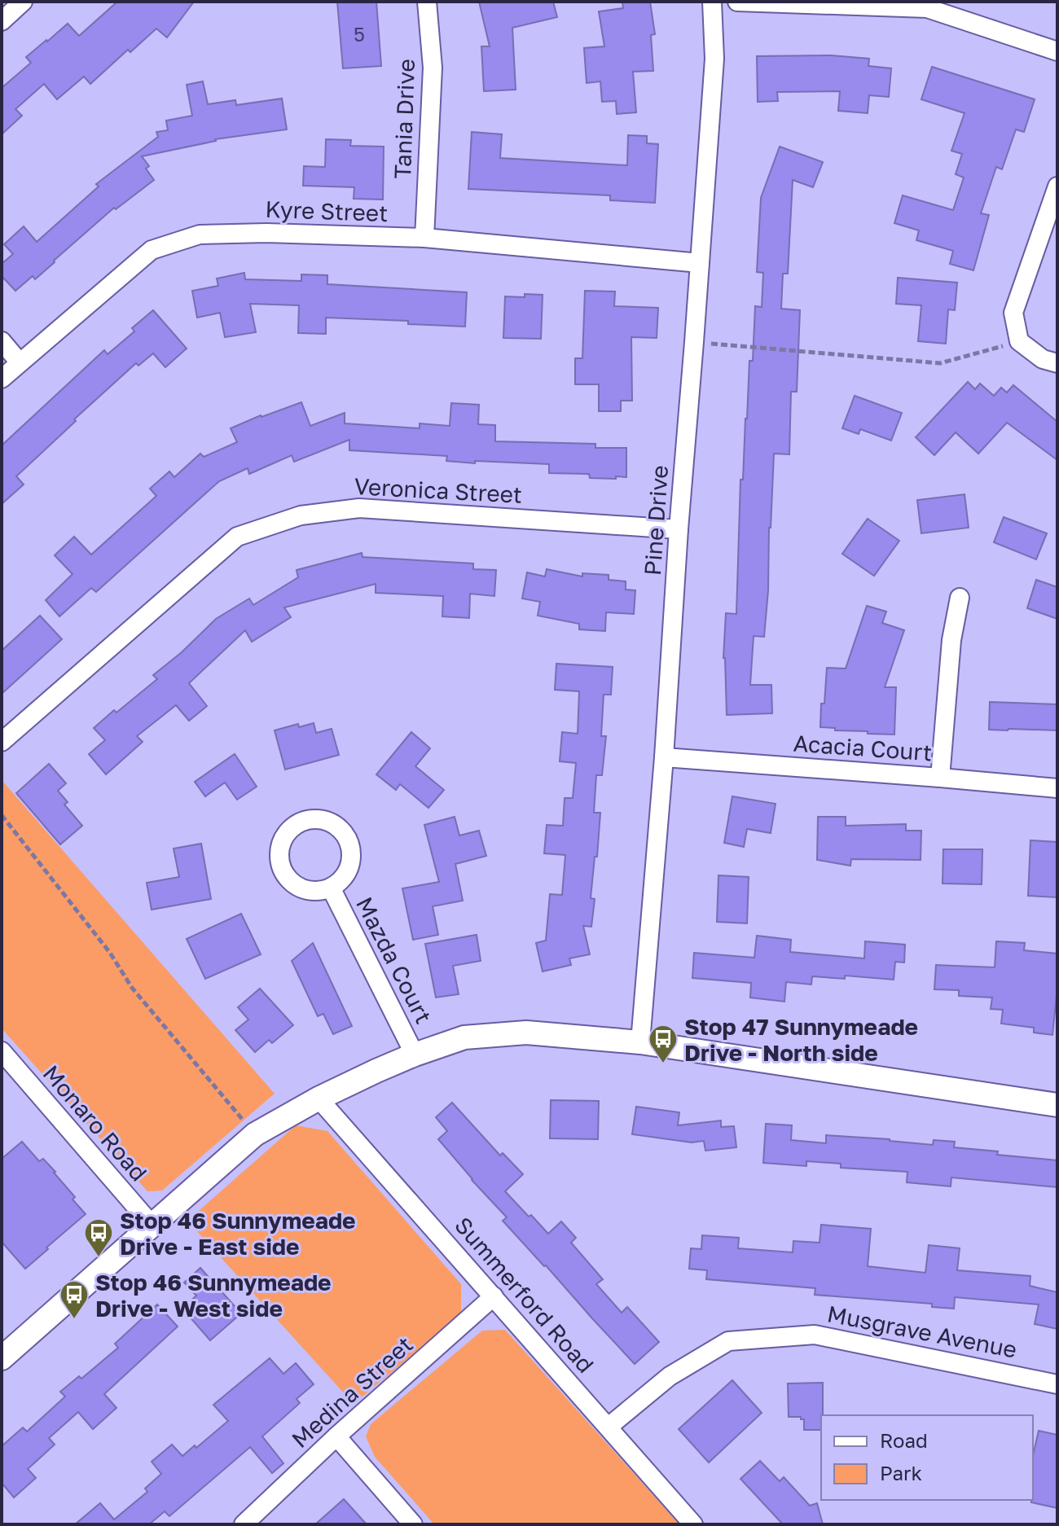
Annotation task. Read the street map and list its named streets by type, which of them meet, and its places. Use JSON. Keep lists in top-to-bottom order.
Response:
{
  "streets": {
    "street": [
      "Tania Drive",
      "Kyre Street",
      "Veronica Street",
      "Pine Drive",
      "Acacia Court",
      "Mazda Court",
      "Monaro Road",
      "Summerford Road",
      "Musgrave Avenue",
      "Medina Street"
    ]
  },
  "crossings": [
    ["Tania Drive", "Kyre Street"],
    ["Kyre Street", "Pine Drive"],
    ["Veronica Street", "Pine Drive"],
    ["Pine Drive", "Acacia Court"],
    ["Summerford Road", "Musgrave Avenue"],
    ["Summerford Road", "Medina Street"]
  ],
  "places": {
    "bus stop": ["Stop 47 Sunnymeade Drive - North side", "Stop 46 Sunnymeade Drive - East side", "Stop 46 Sunnymeade Drive - West side"]
  },
  "house_numbers": ["5"],
  "legend": ["Road", "Park"]
}
